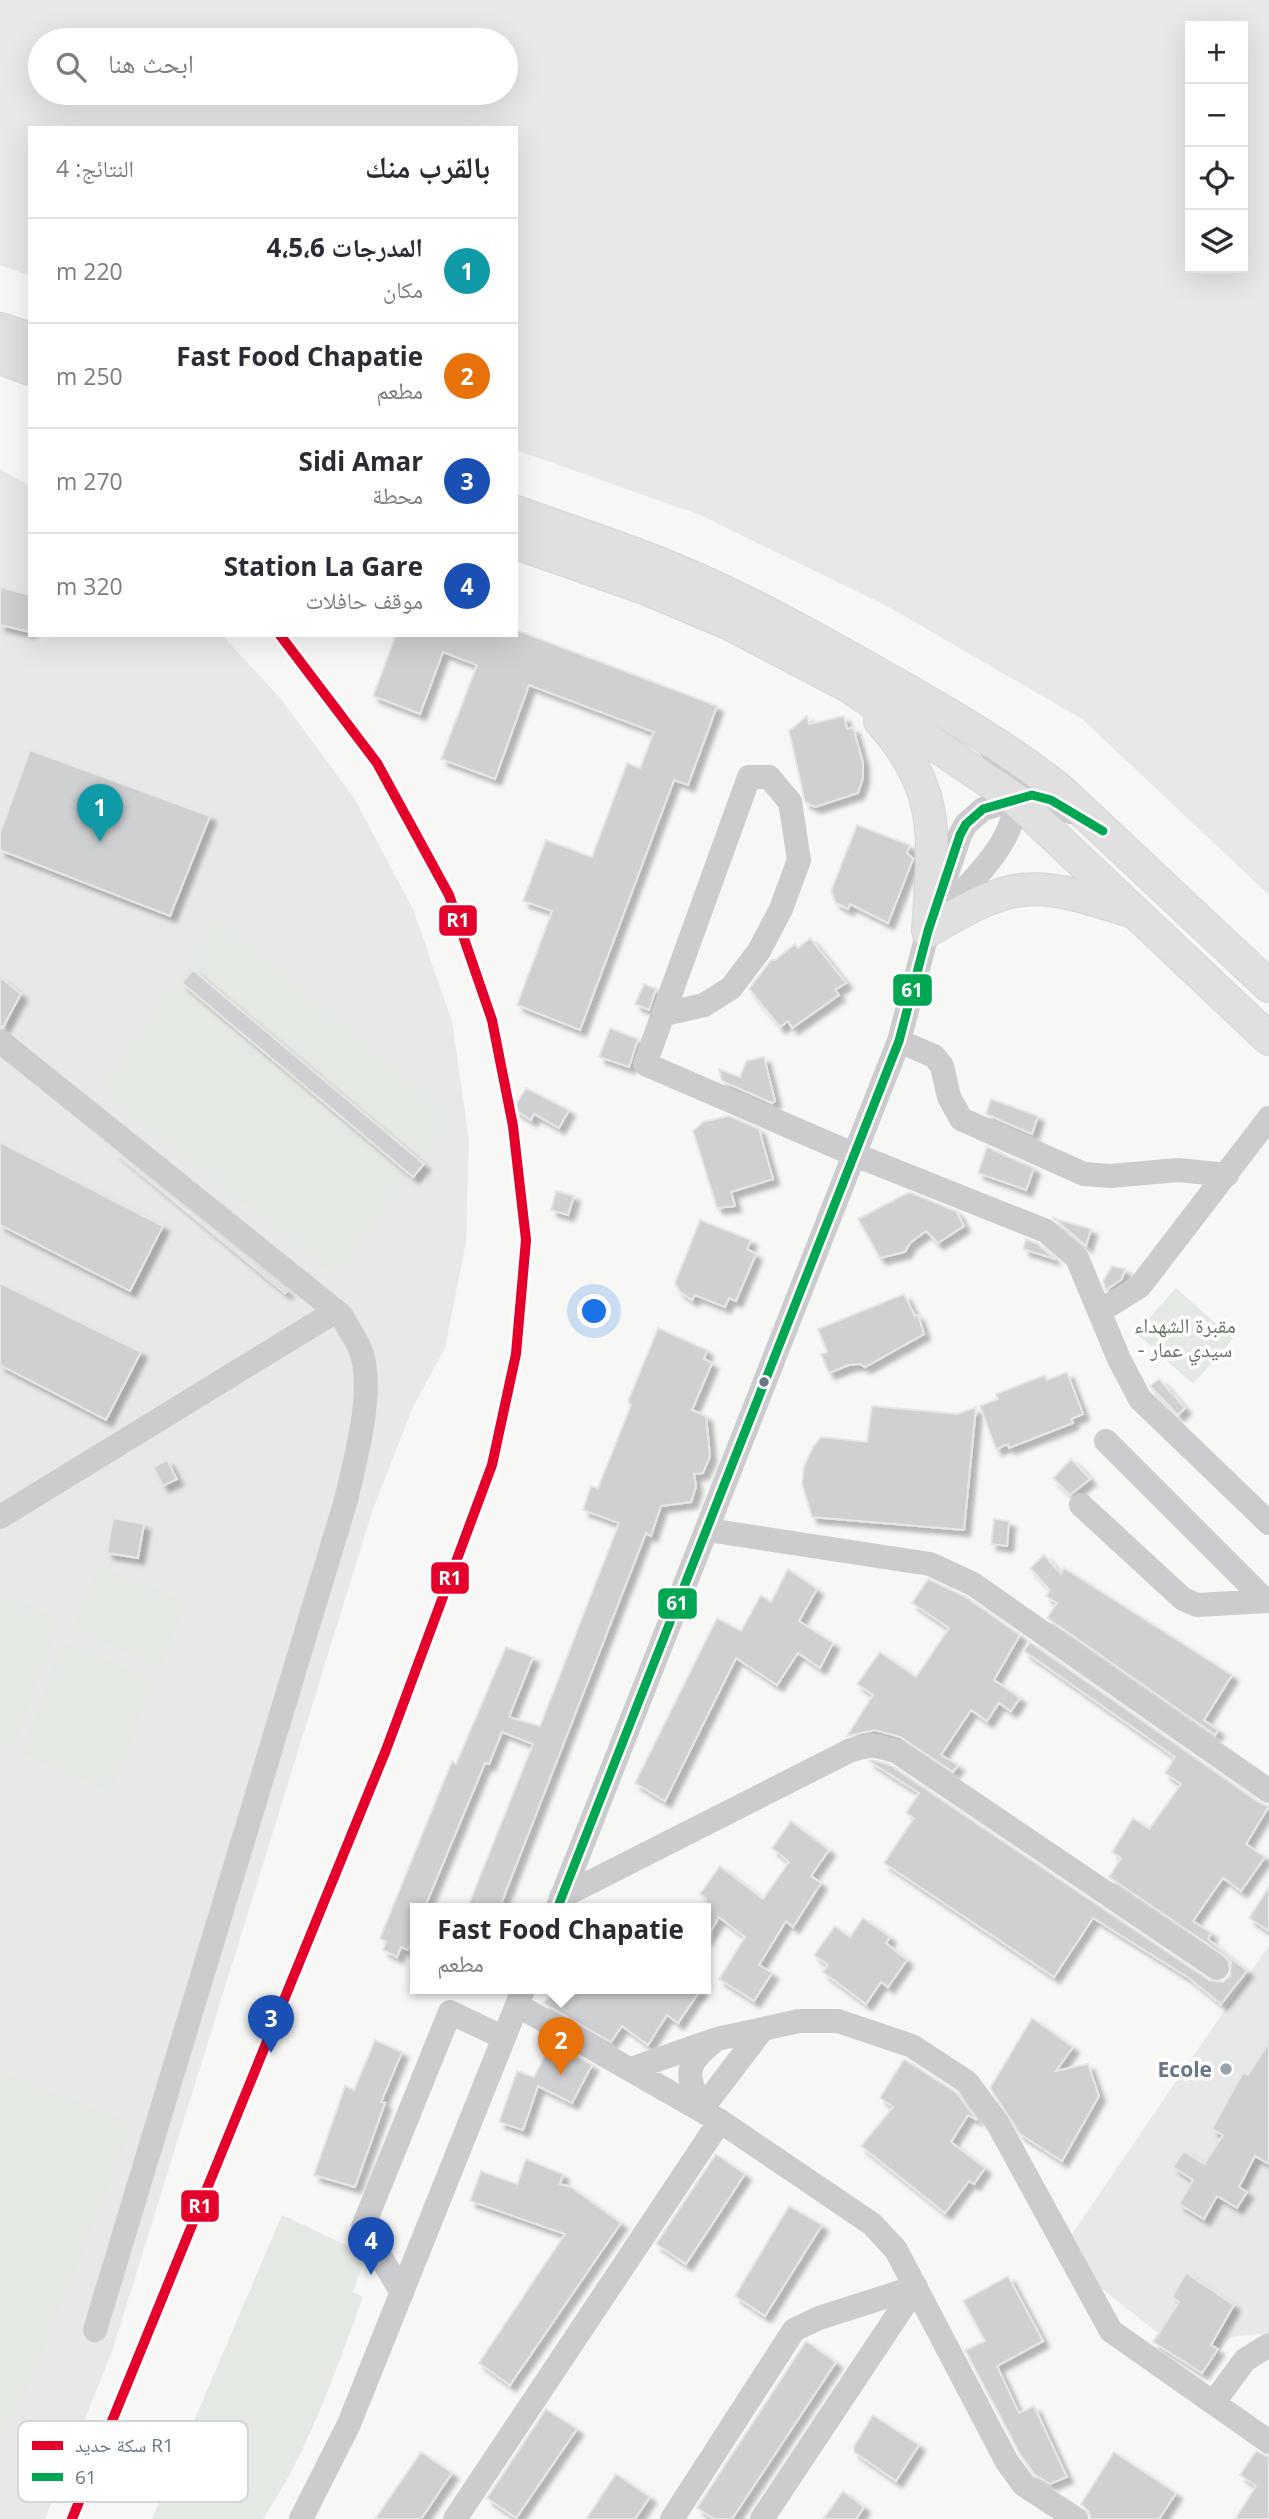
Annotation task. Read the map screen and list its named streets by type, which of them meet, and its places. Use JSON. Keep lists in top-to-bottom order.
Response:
{
  "parks": ["مقبرة الشهداء - سيدي عمار"],
  "places": ["Ecole"],
  "lines": ["rail line R1", "transit line 61"],
  "legend": ["سكة حديد R1", "61"],
  "page": {
    "map_buttons": ["+", "−"],
    "search": "ابحث هنا",
    "heading": ["بالقرب منك", "النتائج: 4"],
    "list": [
      {
        "mark": "1",
        "name": "المدرجات 4،5،6",
        "note": "مكان",
        "value": "220 m"
      },
      {
        "mark": "2",
        "name": "Fast Food Chapatie",
        "note": "مطعم",
        "value": "250 m"
      },
      {
        "mark": "3",
        "name": "Sidi Amar",
        "note": "محطة",
        "value": "270 m"
      },
      {
        "mark": "4",
        "name": "Station La Gare",
        "note": "موقف حافلات",
        "value": "320 m"
      }
    ],
    "pins": [
      "1",
      "3",
      "2",
      "4"
    ],
    "popup": ["Fast Food Chapatie", "مطعم"]
  }
}
